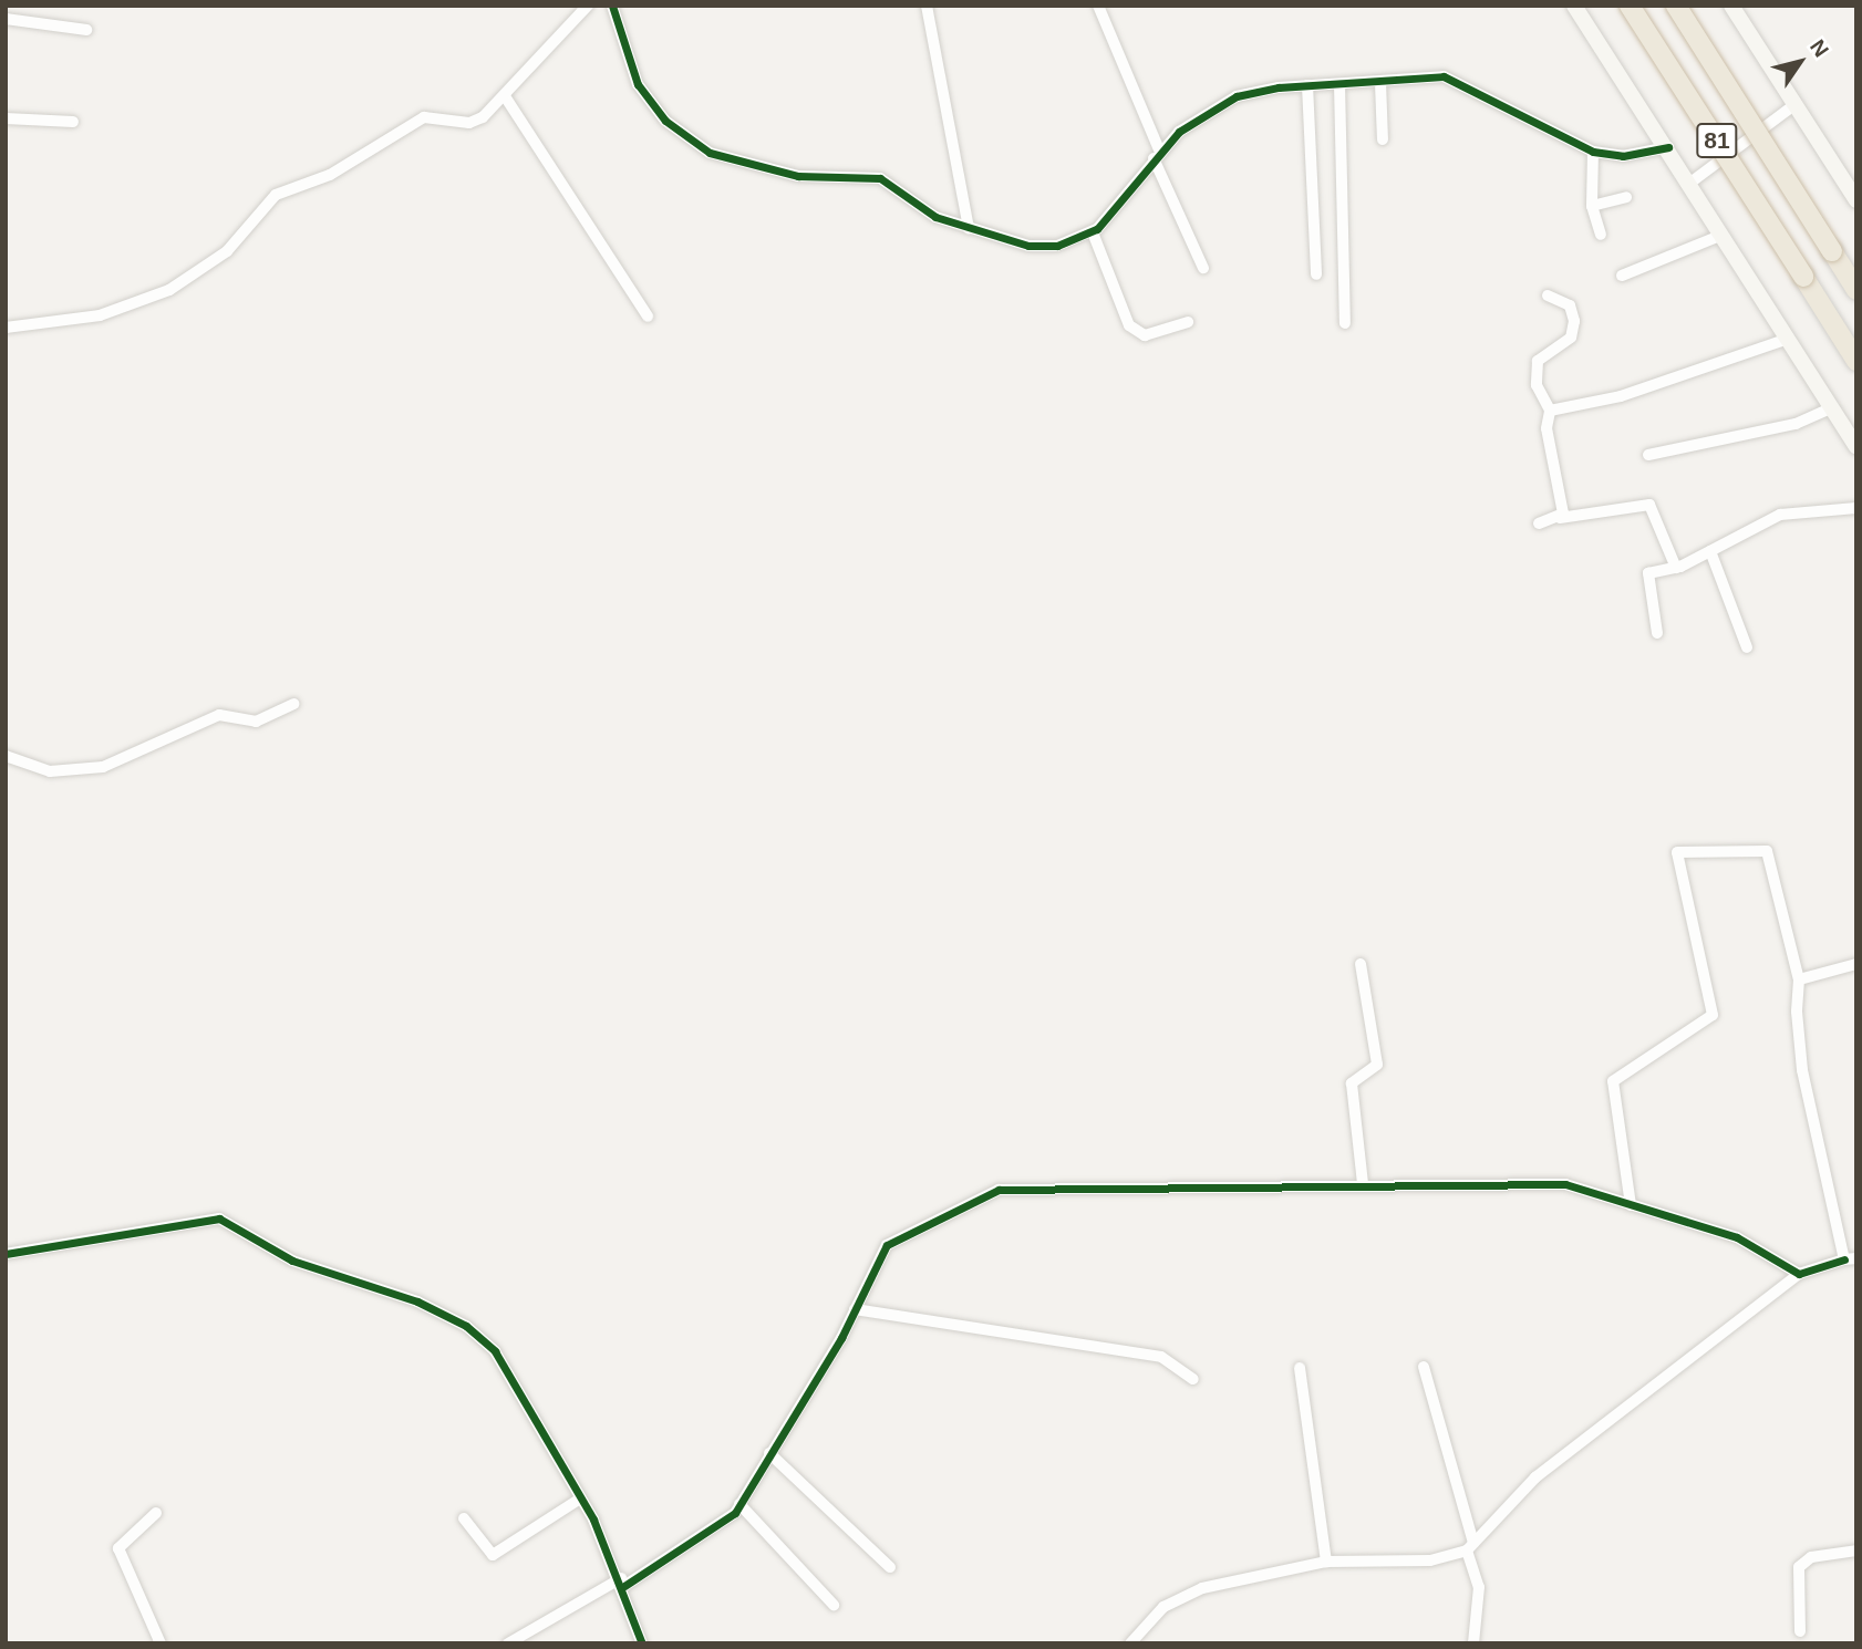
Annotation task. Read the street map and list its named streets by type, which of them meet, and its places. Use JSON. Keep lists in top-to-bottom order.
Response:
{
  "streets": {
    "highway": ["81"]
  },
  "north": "top right"
}
